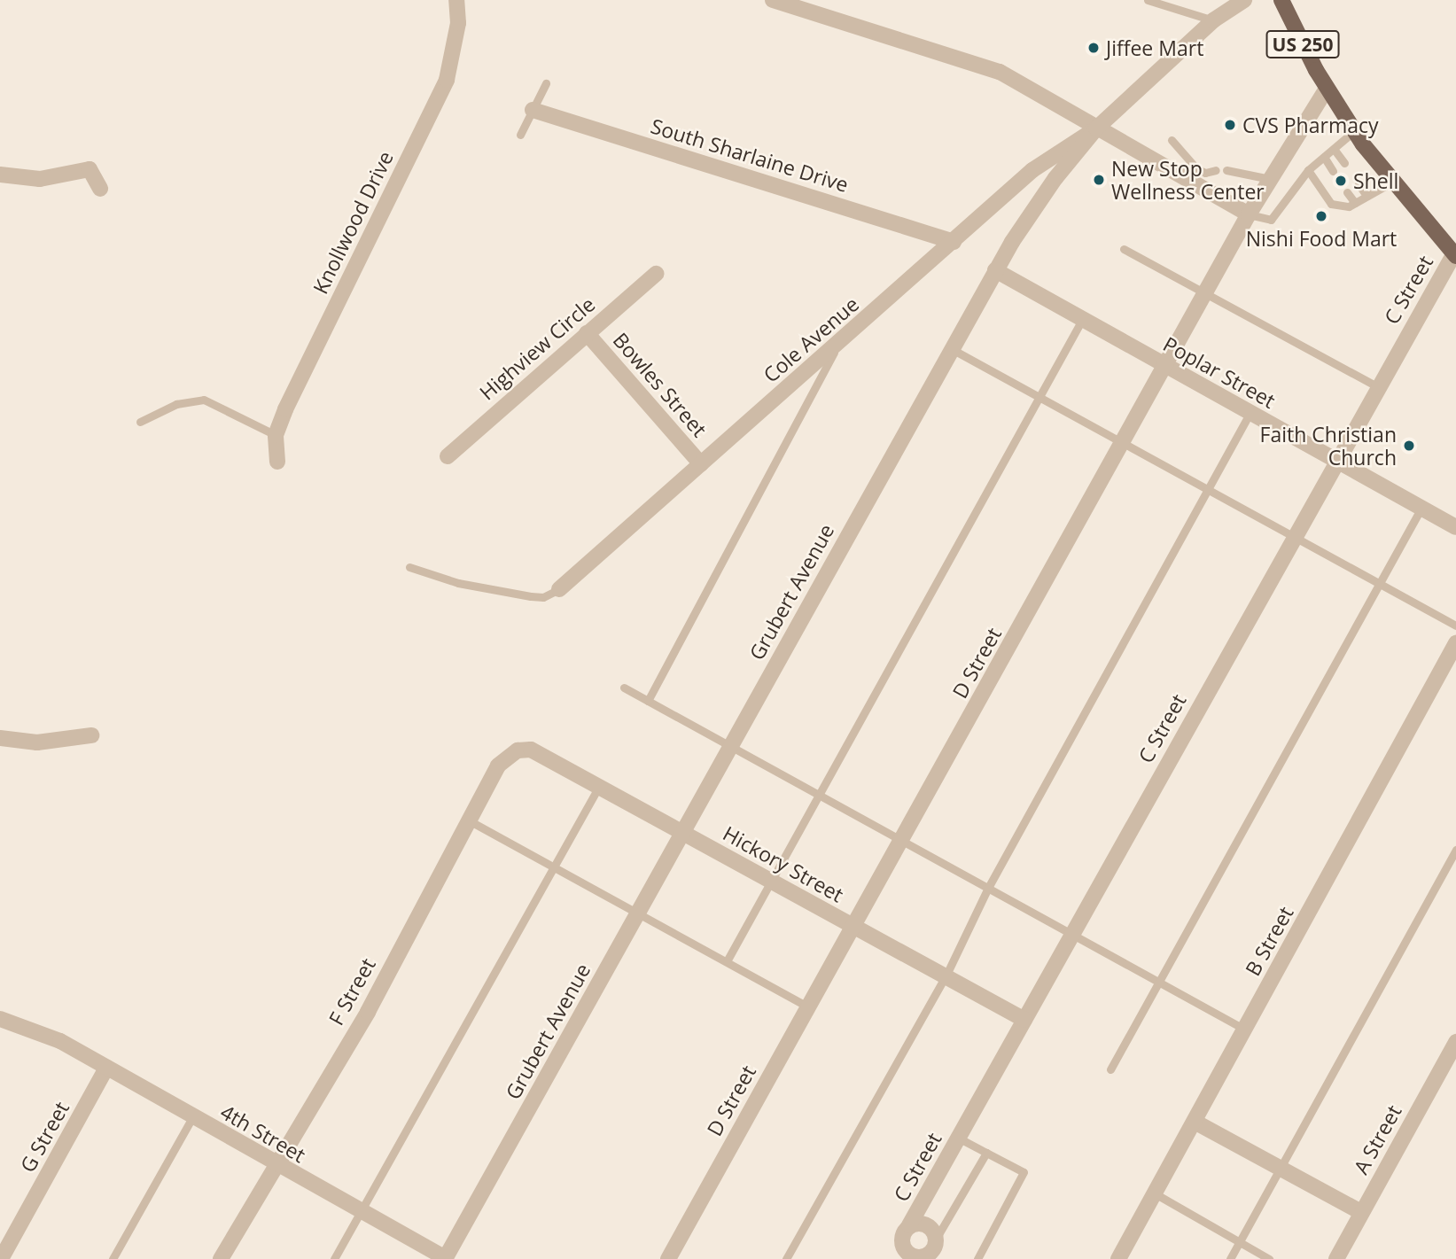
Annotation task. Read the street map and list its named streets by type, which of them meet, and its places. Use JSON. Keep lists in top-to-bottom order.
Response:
{
  "streets": {
    "main road": ["US 250"],
    "street": [
      "South Sharlaine Drive",
      "Knollwood Drive",
      "C Street",
      "Cole Avenue",
      "Highview Circle",
      "Poplar Street",
      "Bowles Street",
      "Grubert Avenue",
      "D Street",
      "Hickory Street",
      "B Street",
      "F Street",
      "4th Street",
      "G Street",
      "A Street"
    ]
  },
  "crossings": [
    ["US 250", "C Street"],
    ["US 250", "D Street"],
    ["South Sharlaine Drive", "Cole Avenue"],
    ["C Street", "Poplar Street"],
    ["C Street", "Hickory Street"],
    ["Cole Avenue", "Bowles Street"],
    ["Cole Avenue", "Grubert Avenue"],
    ["Highview Circle", "Bowles Street"],
    ["Poplar Street", "Grubert Avenue"],
    ["Poplar Street", "D Street"],
    ["Grubert Avenue", "Hickory Street"],
    ["Grubert Avenue", "4th Street"],
    ["D Street", "Hickory Street"],
    ["Hickory Street", "F Street"],
    ["F Street", "4th Street"],
    ["4th Street", "G Street"]
  ],
  "places": [
    "Jiffee Mart",
    "CVS Pharmacy",
    "New Stop Wellness Center",
    "Shell",
    "Nishi Food Mart",
    "Faith Christian Church"
  ]
}
